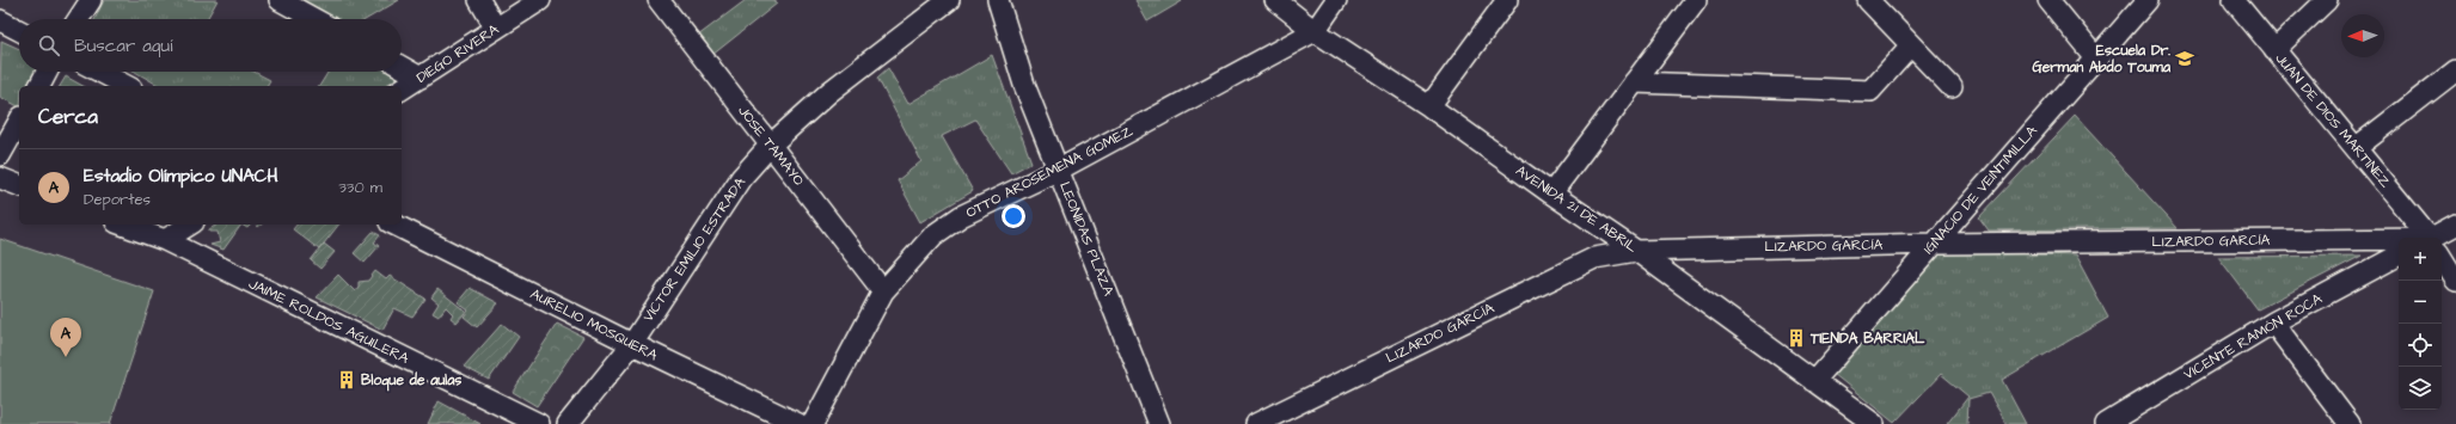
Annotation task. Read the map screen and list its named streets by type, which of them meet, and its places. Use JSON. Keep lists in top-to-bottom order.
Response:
{
  "streets": {
    "street": [
      "DIEGO RIVERA",
      "JUAN DE DIOS MARTINEZ",
      "JOSE TAMAYO",
      "OTTO AROSEMENA GOMEZ",
      "IGNACIO DE VEINTIMILLA",
      "AVENIDA 21 DE ABRIL",
      "LEONIDAS PLAZA",
      "LIZARDO GARCÍA",
      "VICTOR EMILIO ESTRADA",
      "JAIME ROLDOS AGUILERA",
      "AURELIO MOSQUERA",
      "VICENTE RAMÓN ROCA"
    ]
  },
  "crossings": [
    ["JOSE TAMAYO", "OTTO AROSEMENA GOMEZ"],
    ["JOSE TAMAYO", "VICTOR EMILIO ESTRADA"],
    ["OTTO AROSEMENA GOMEZ", "AVENIDA 21 DE ABRIL"],
    ["OTTO AROSEMENA GOMEZ", "LEONIDAS PLAZA"],
    ["IGNACIO DE VEINTIMILLA", "AVENIDA 21 DE ABRIL"],
    ["IGNACIO DE VEINTIMILLA", "LIZARDO GARCÍA"],
    ["AVENIDA 21 DE ABRIL", "LIZARDO GARCÍA"],
    ["VICTOR EMILIO ESTRADA", "AURELIO MOSQUERA"]
  ],
  "places": {
    "school or university": ["Escuela Dr. German Abdo Touma"],
    "building": ["TIENDA BARRIAL", "Bloque de aulas"]
  },
  "north": "left",
  "page": {
    "search": "Buscar aquí",
    "heading": "Cerca",
    "list": [
      {
        "mark": "A",
        "name": "Estadio Olímpico UNACH",
        "note": "Deportes",
        "value": "330 m"
      }
    ],
    "map_buttons": ["+", "−"],
    "pins": "A"
  }
}
